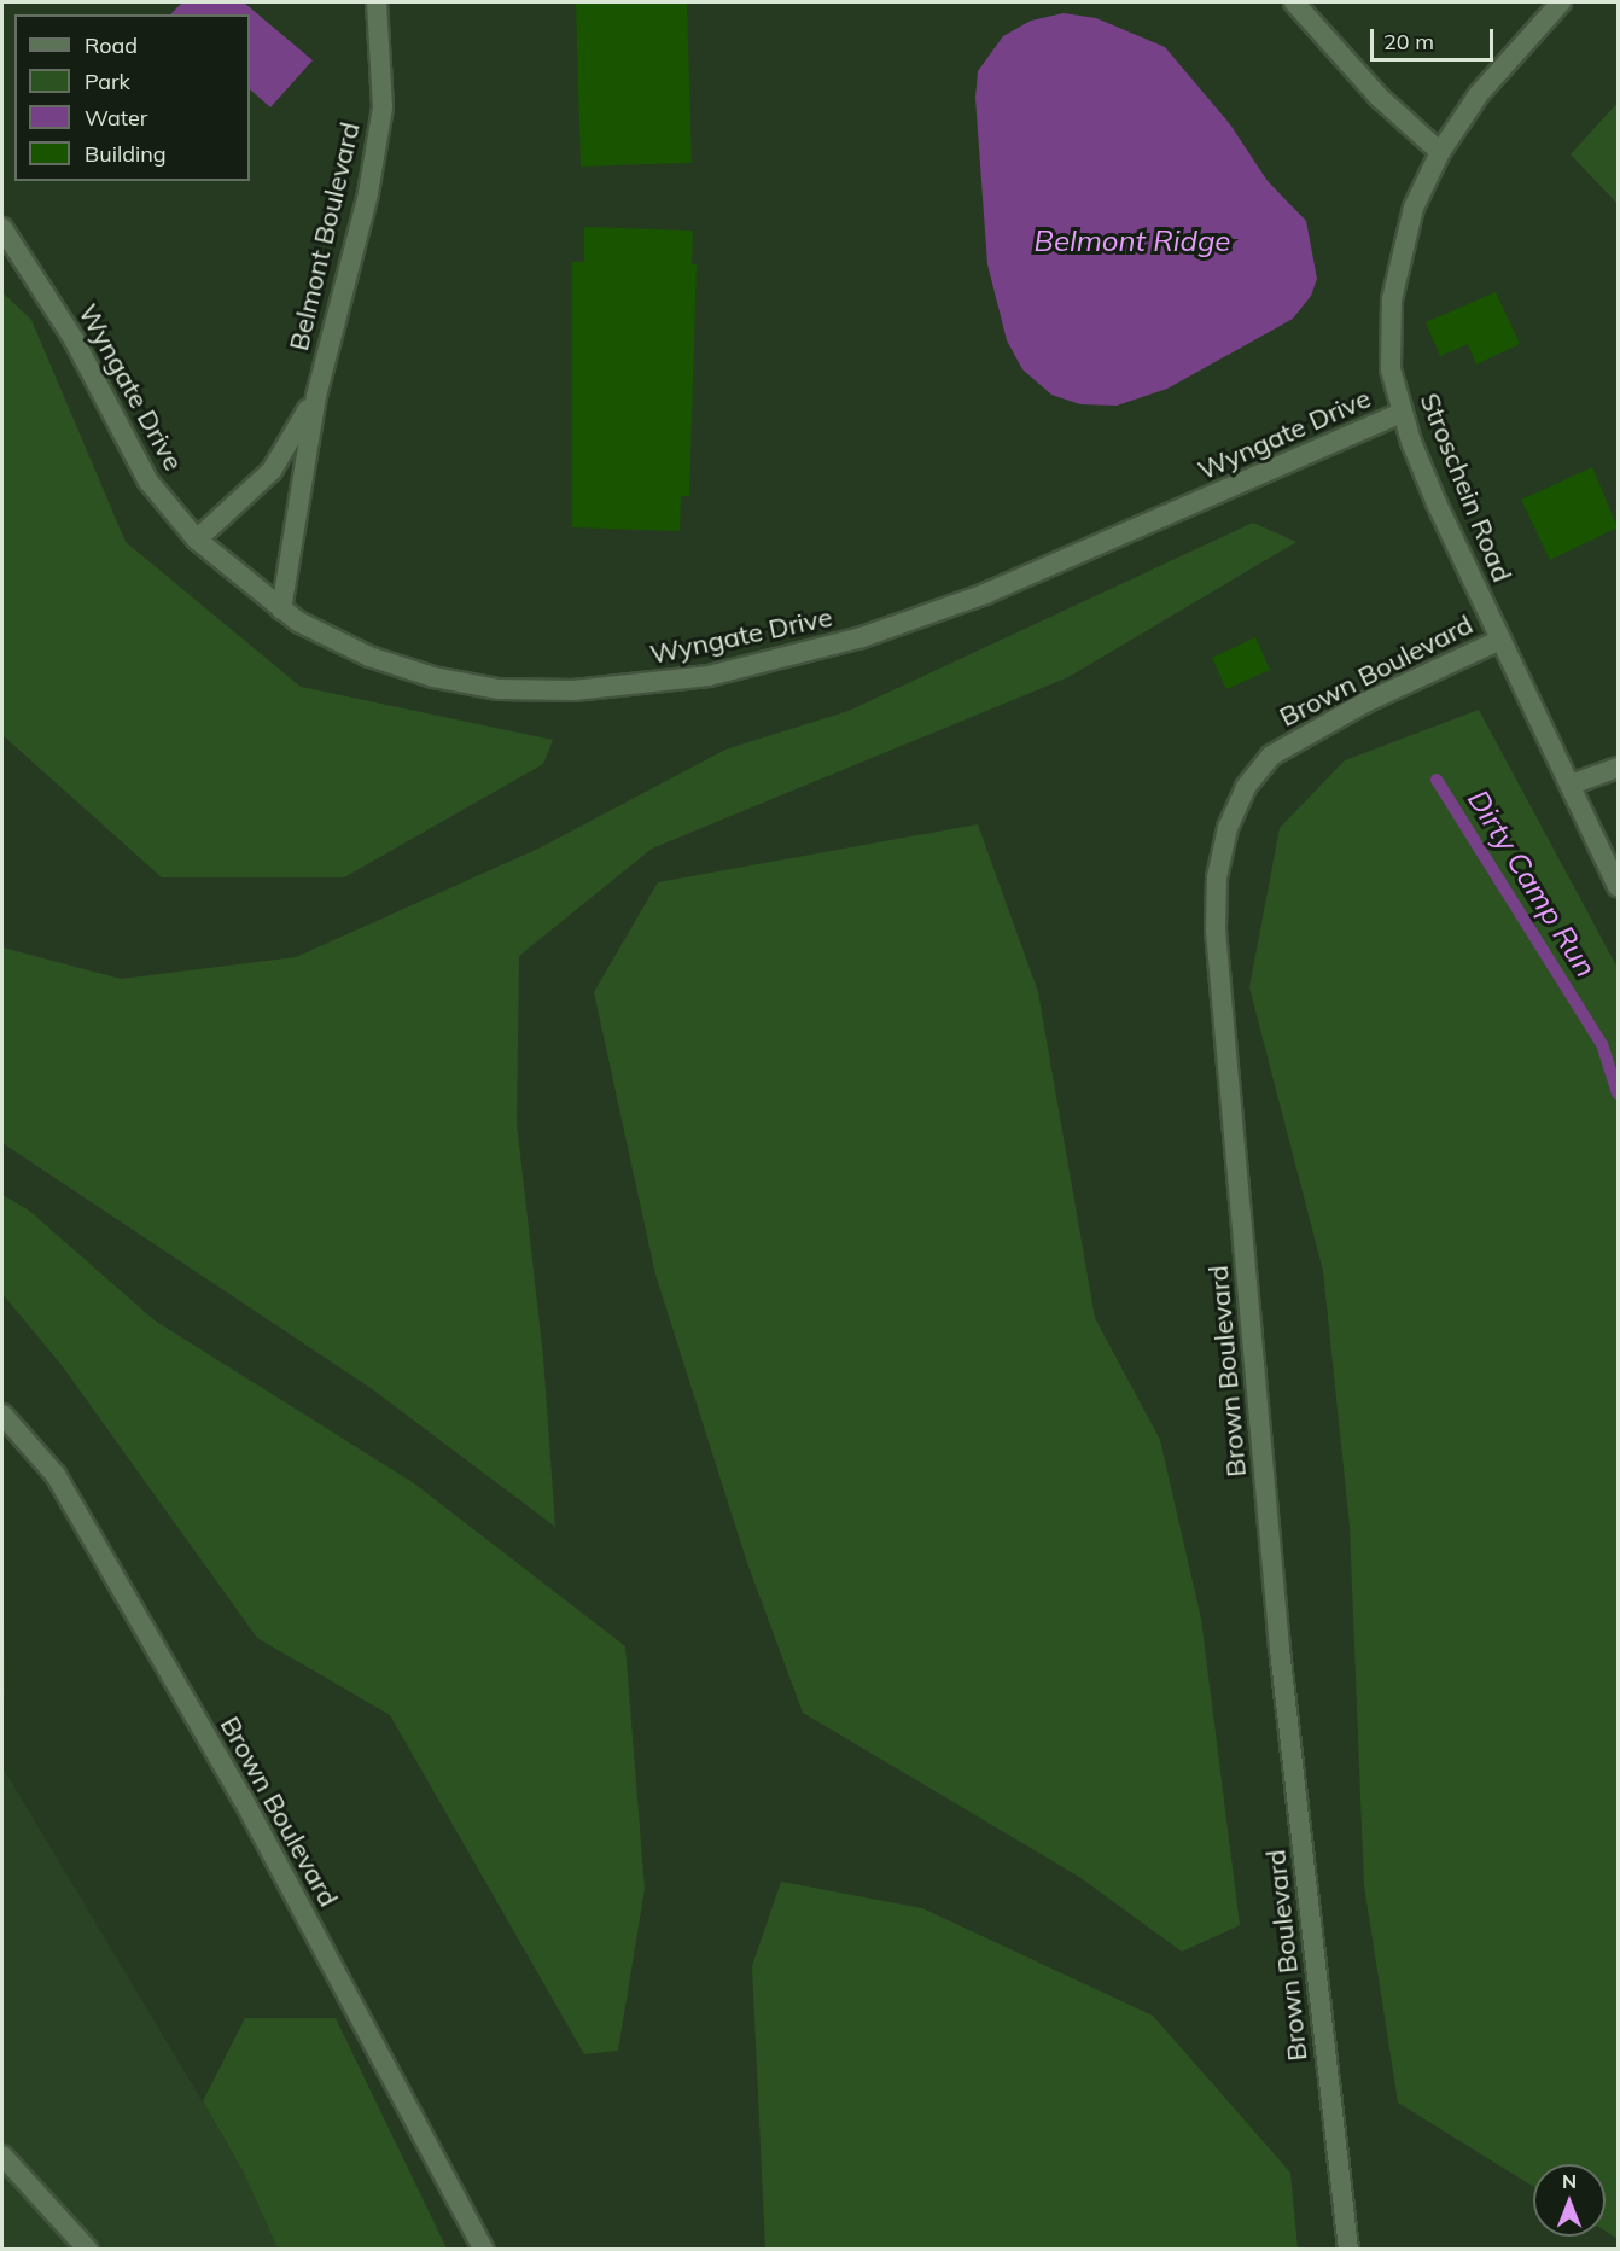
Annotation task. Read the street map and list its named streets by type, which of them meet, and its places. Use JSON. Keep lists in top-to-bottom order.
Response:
{
  "streets": {
    "street": [
      "Belmont Boulevard",
      "Wyngate Drive",
      "Stroschein Road",
      "Brown Boulevard"
    ]
  },
  "crossings": [
    ["Belmont Boulevard", "Wyngate Drive"],
    ["Wyngate Drive", "Stroschein Road"],
    ["Stroschein Road", "Brown Boulevard"]
  ],
  "water": ["Belmont Ridge", "Dirty Camp Run"],
  "legend": [
    "Road",
    "Park",
    "Water",
    "Building"
  ],
  "scale_bar": "20 m",
  "north": "top"
}
